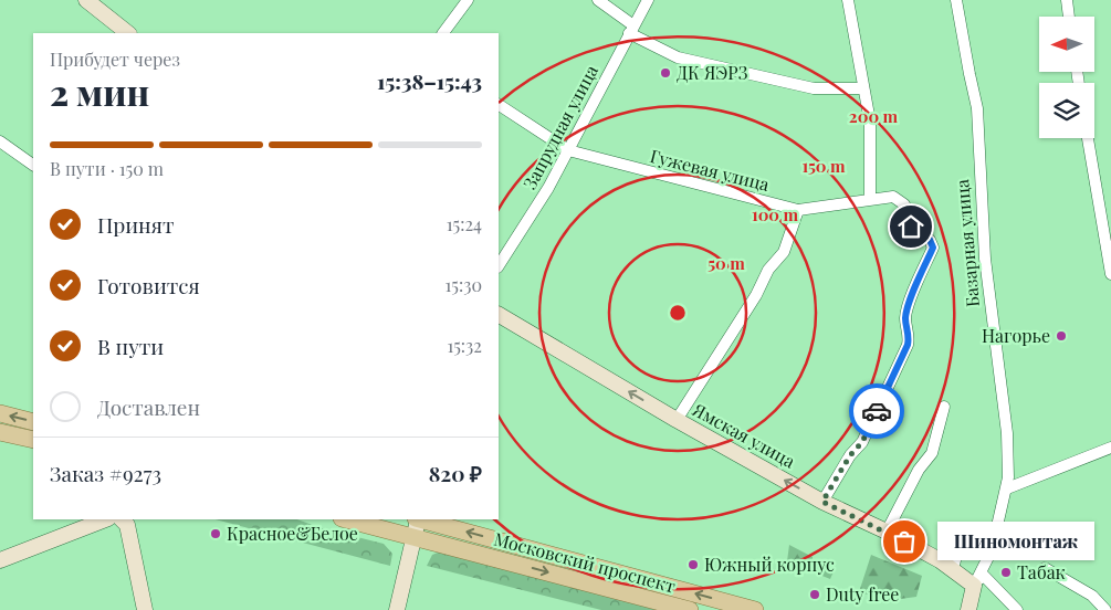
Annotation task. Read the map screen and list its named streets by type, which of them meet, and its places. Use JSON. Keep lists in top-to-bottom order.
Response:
{
  "streets": {
    "main road": ["Базарная улица", "Ямская улица", "Московский проспект"],
    "street": ["Запрудная улица", "Гужевая улица"]
  },
  "crossings": [
    ["Запрудная улица", "Гужевая улица"],
    ["Гужевая улица", "Ямская улица"],
    ["Базарная улица", "Ямская улица"]
  ],
  "one_way": ["Ямская улица"],
  "places": [
    "ДК ЯЭРЗ",
    "Нагорье",
    "Красное&Белое",
    "Шиномонтаж",
    "Южный корпус",
    "Табак",
    "Duty free"
  ],
  "north": "left",
  "page": {
    "heading": ["2 мин", "Прибудет через", "15:38–15:43"],
    "panel": ["Заказ #9273", "820 ₽"],
    "bar": "В пути · 150 m",
    "list": [
      ["Принят", "15:24"],
      ["Готовится", "15:30"],
      ["В пути", "15:32"],
      "Доставлен"
    ],
    "bubble": "Шиномонтаж"
  },
  "rings": [
    "200 m",
    "150 m",
    "100 m",
    "50 m"
  ]
}
